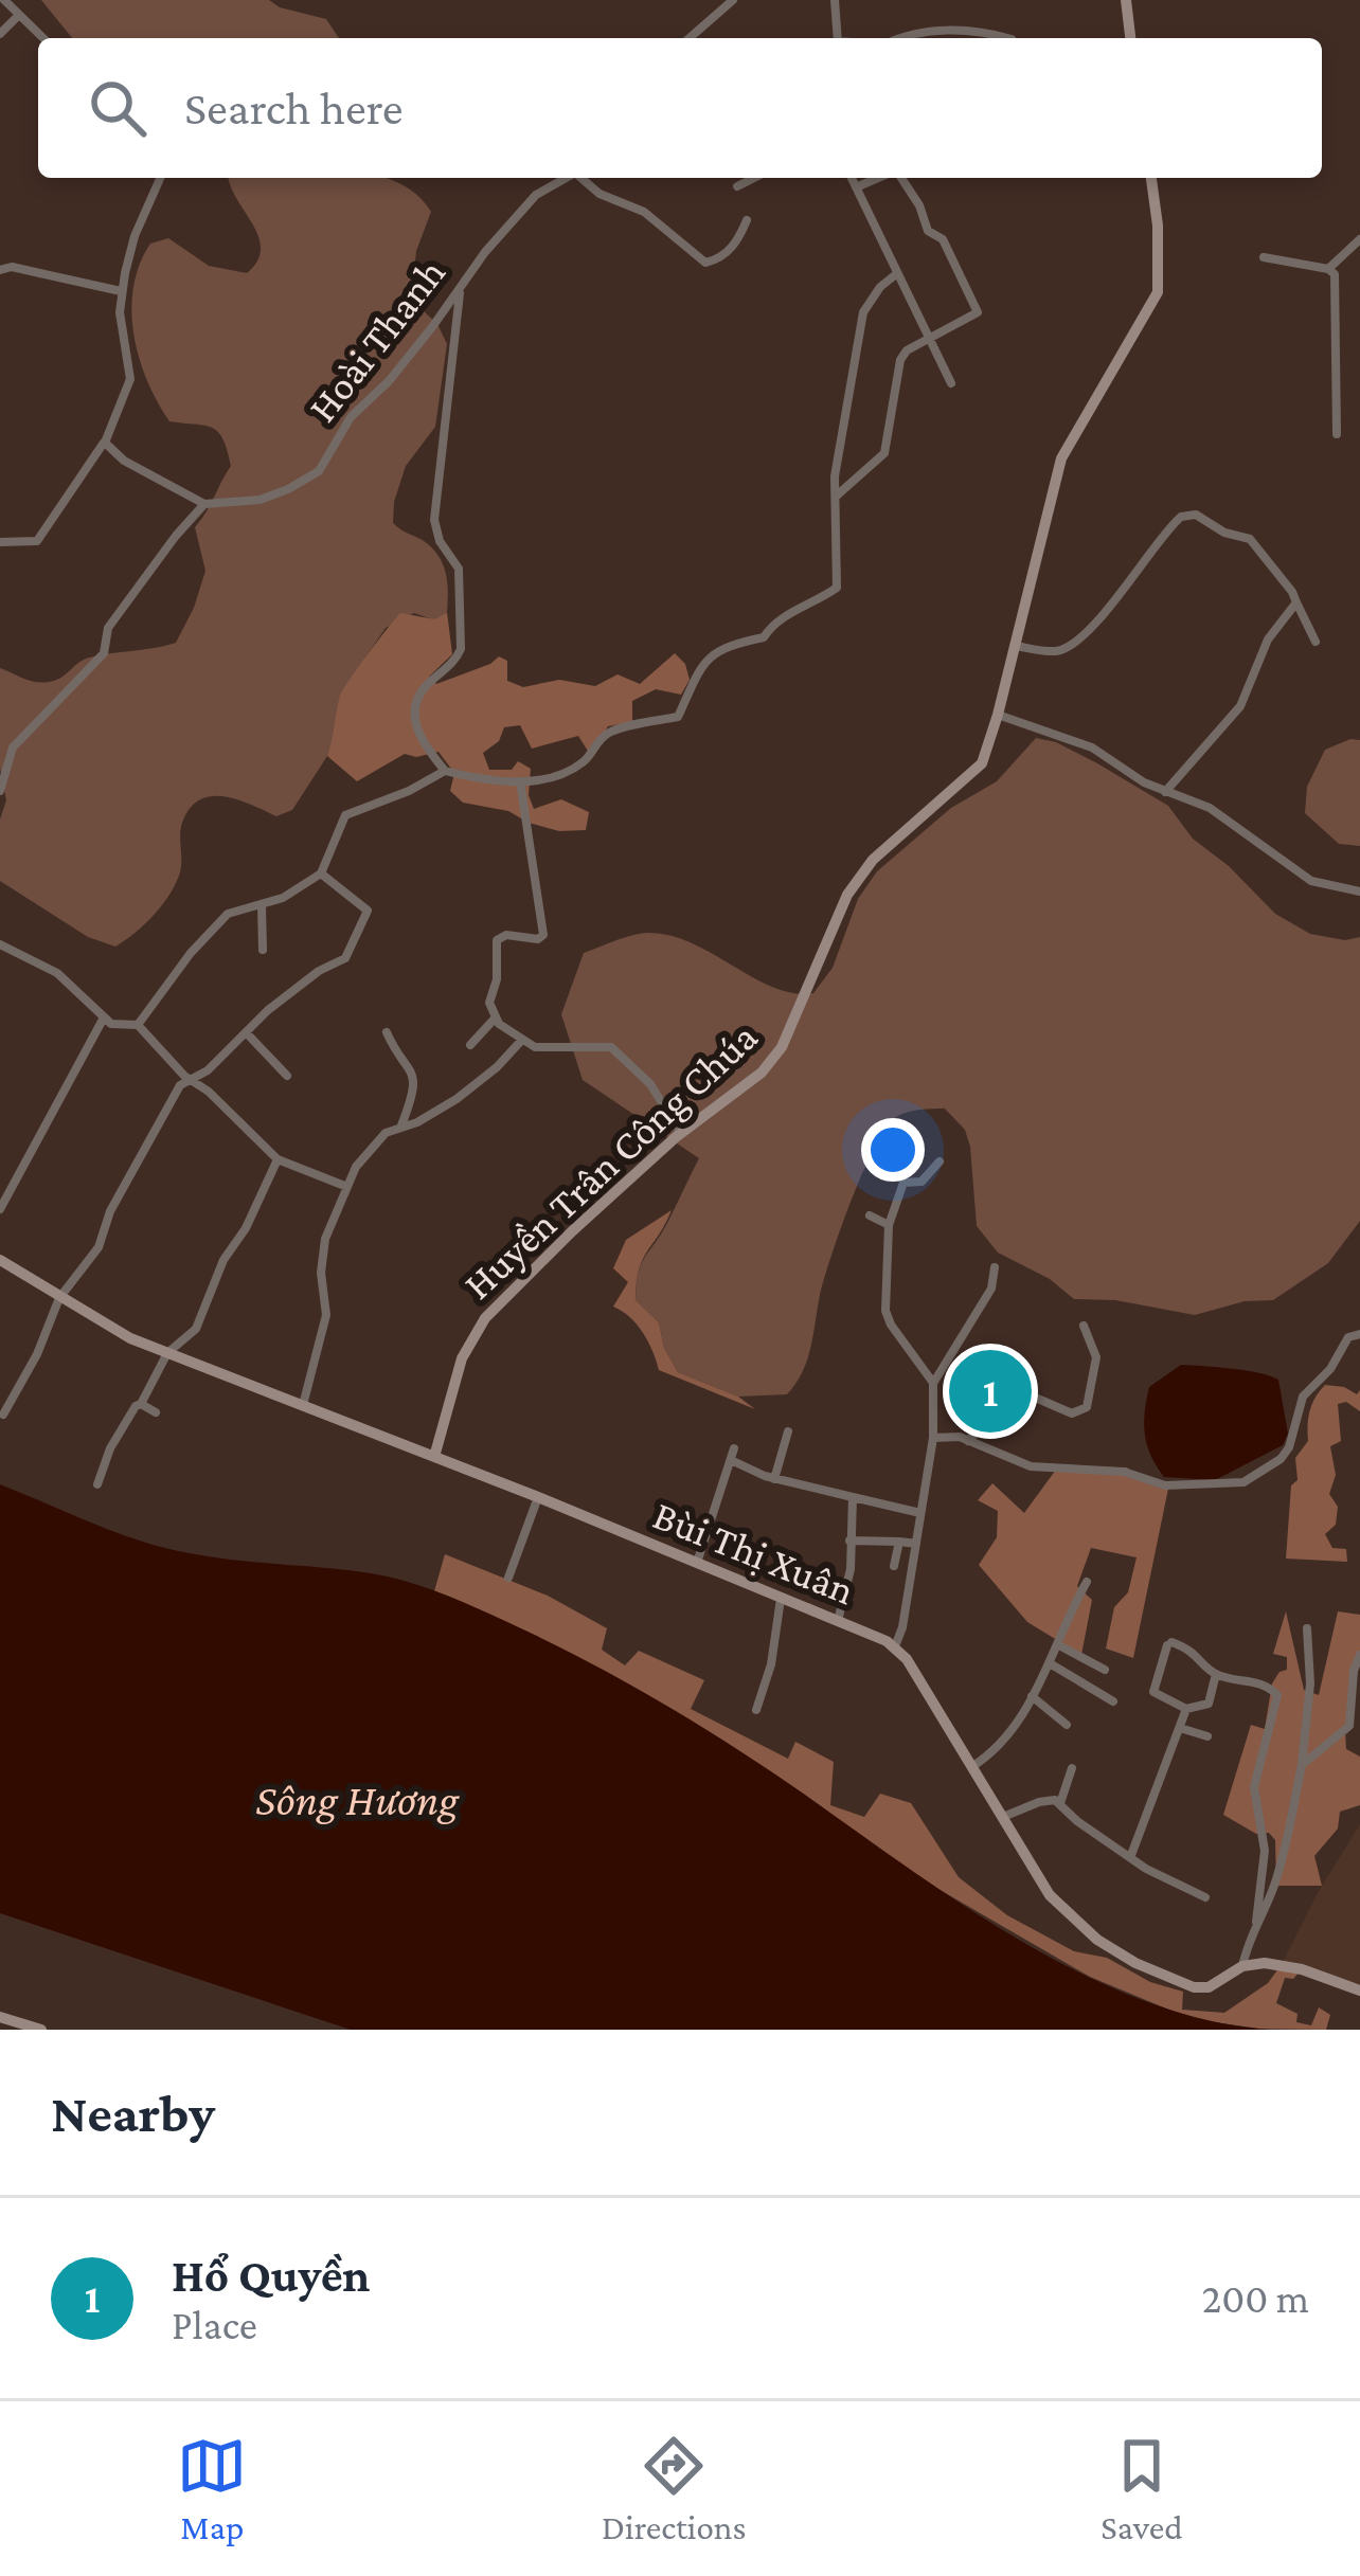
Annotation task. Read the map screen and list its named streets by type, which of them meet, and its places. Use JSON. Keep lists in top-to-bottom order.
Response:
{
  "streets": {
    "street": ["Hoài Thanh", "Huyền Trân Công Chúa", "Bùi Thị Xuân"]
  },
  "crossings": [
    ["Huyền Trân Công Chúa", "Bùi Thị Xuân"]
  ],
  "water": ["Sông Hương"],
  "page": {
    "search": "Search here",
    "pins": "1",
    "heading": "Nearby",
    "list": [
      {
        "mark": "1",
        "name": "Hổ Quyền",
        "note": "Place",
        "value": "200 m"
      }
    ],
    "nav": ["Map", "Directions", "Saved"]
  }
}
